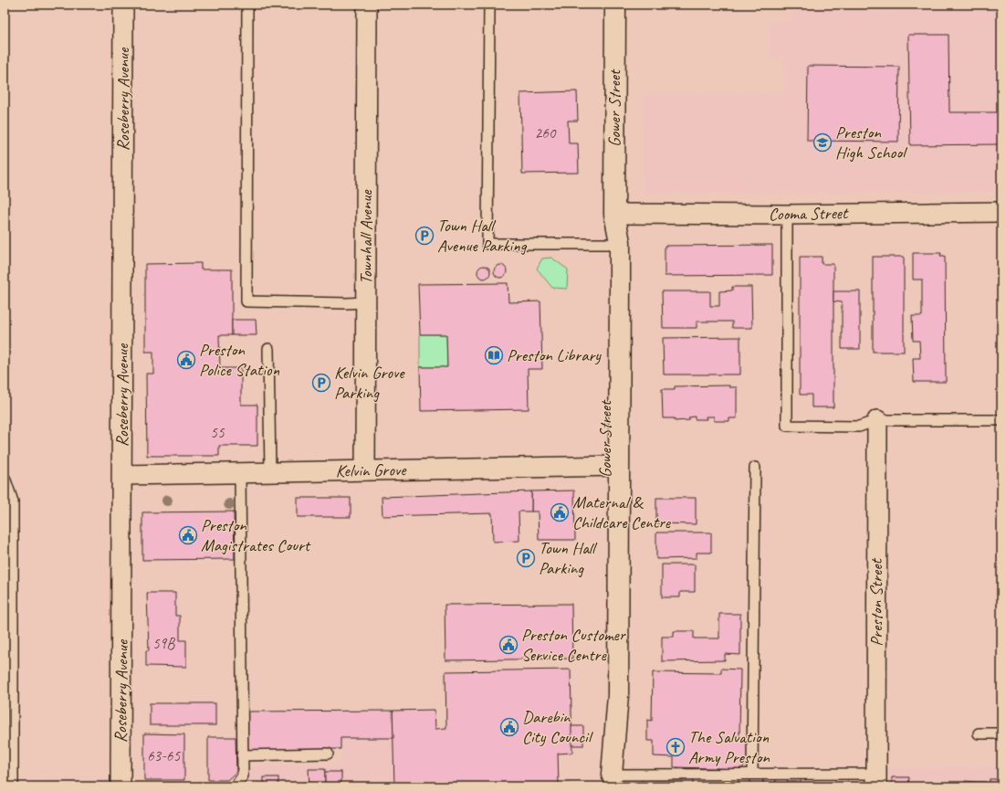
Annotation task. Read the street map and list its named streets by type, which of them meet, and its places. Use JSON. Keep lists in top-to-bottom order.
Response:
{
  "streets": {
    "street": [
      "Roseberry Avenue",
      "Gower Street",
      "Cooma Street",
      "Townhall Avenue",
      "Kelvin Grove",
      "Preston Street"
    ]
  },
  "crossings": [
    ["Roseberry Avenue", "Kelvin Grove"],
    ["Gower Street", "Cooma Street"],
    ["Gower Street", "Kelvin Grove"],
    ["Townhall Avenue", "Kelvin Grove"]
  ],
  "places": {
    "school or university": ["Preston High School"],
    "parking": ["Town Hall Avenue Parking", "Kelvin Grove Parking", "Town Hall Parking"],
    "library": ["Preston Library"],
    "public building": [
      "Preston Police Station",
      "Maternal & Childcare Centre",
      "Preston Magistrates Court",
      "Preston Customer Service Centre",
      "Darebin City Council"
    ],
    "church": ["The Salvation Army Preston"]
  },
  "house_numbers": [
    "260",
    "55",
    "59B",
    "63-65"
  ]
}
